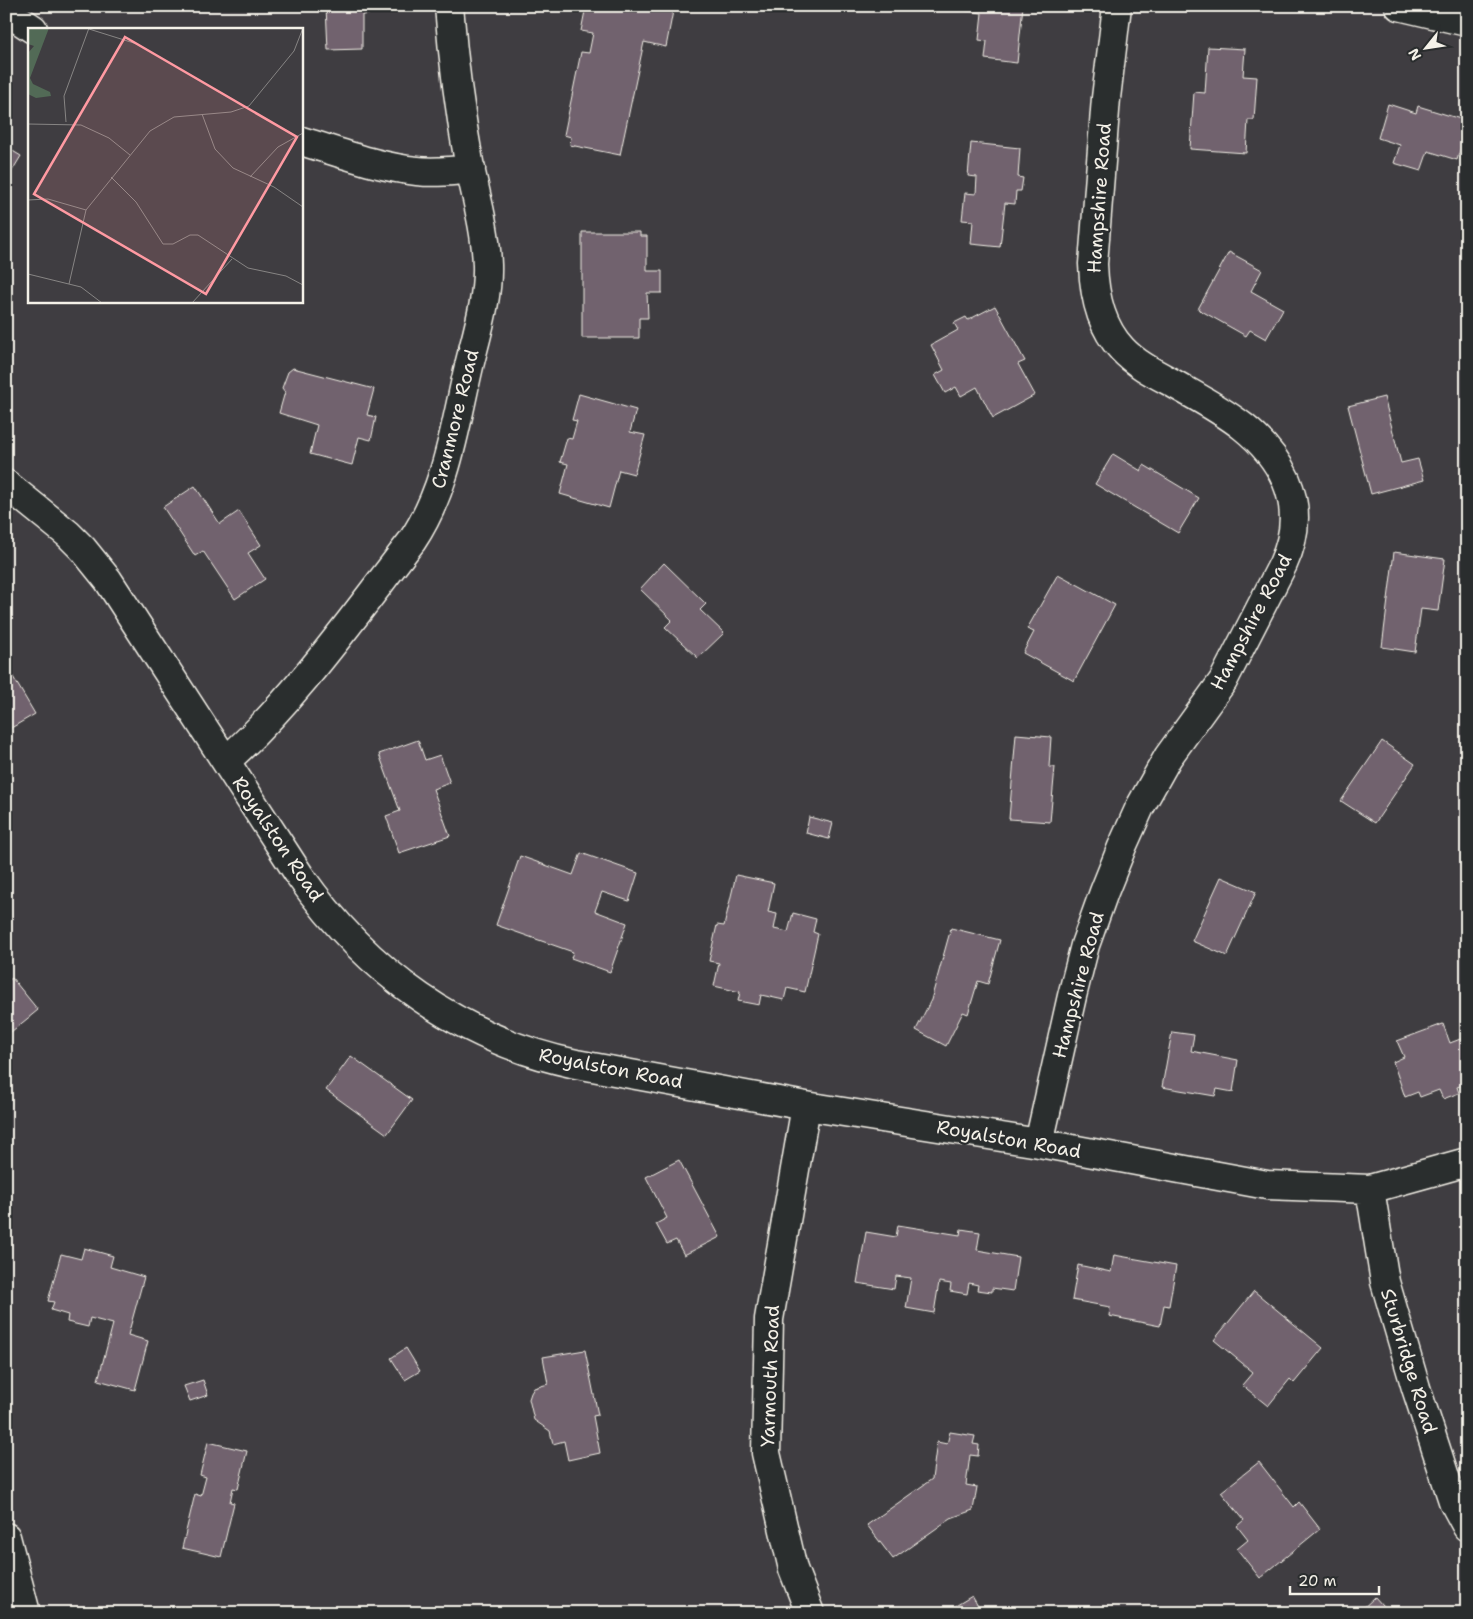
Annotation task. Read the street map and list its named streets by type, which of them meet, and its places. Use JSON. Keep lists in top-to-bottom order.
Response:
{
  "streets": {
    "street": [
      "Hampshire Road",
      "Cranmore Road",
      "Royalston Road",
      "Sturbridge Road",
      "Yarmouth Road"
    ]
  },
  "crossings": [
    ["Hampshire Road", "Royalston Road"],
    ["Cranmore Road", "Royalston Road"],
    ["Royalston Road", "Sturbridge Road"],
    ["Royalston Road", "Yarmouth Road"]
  ],
  "scale_bar": "20 m",
  "north": "bottom left"
}
